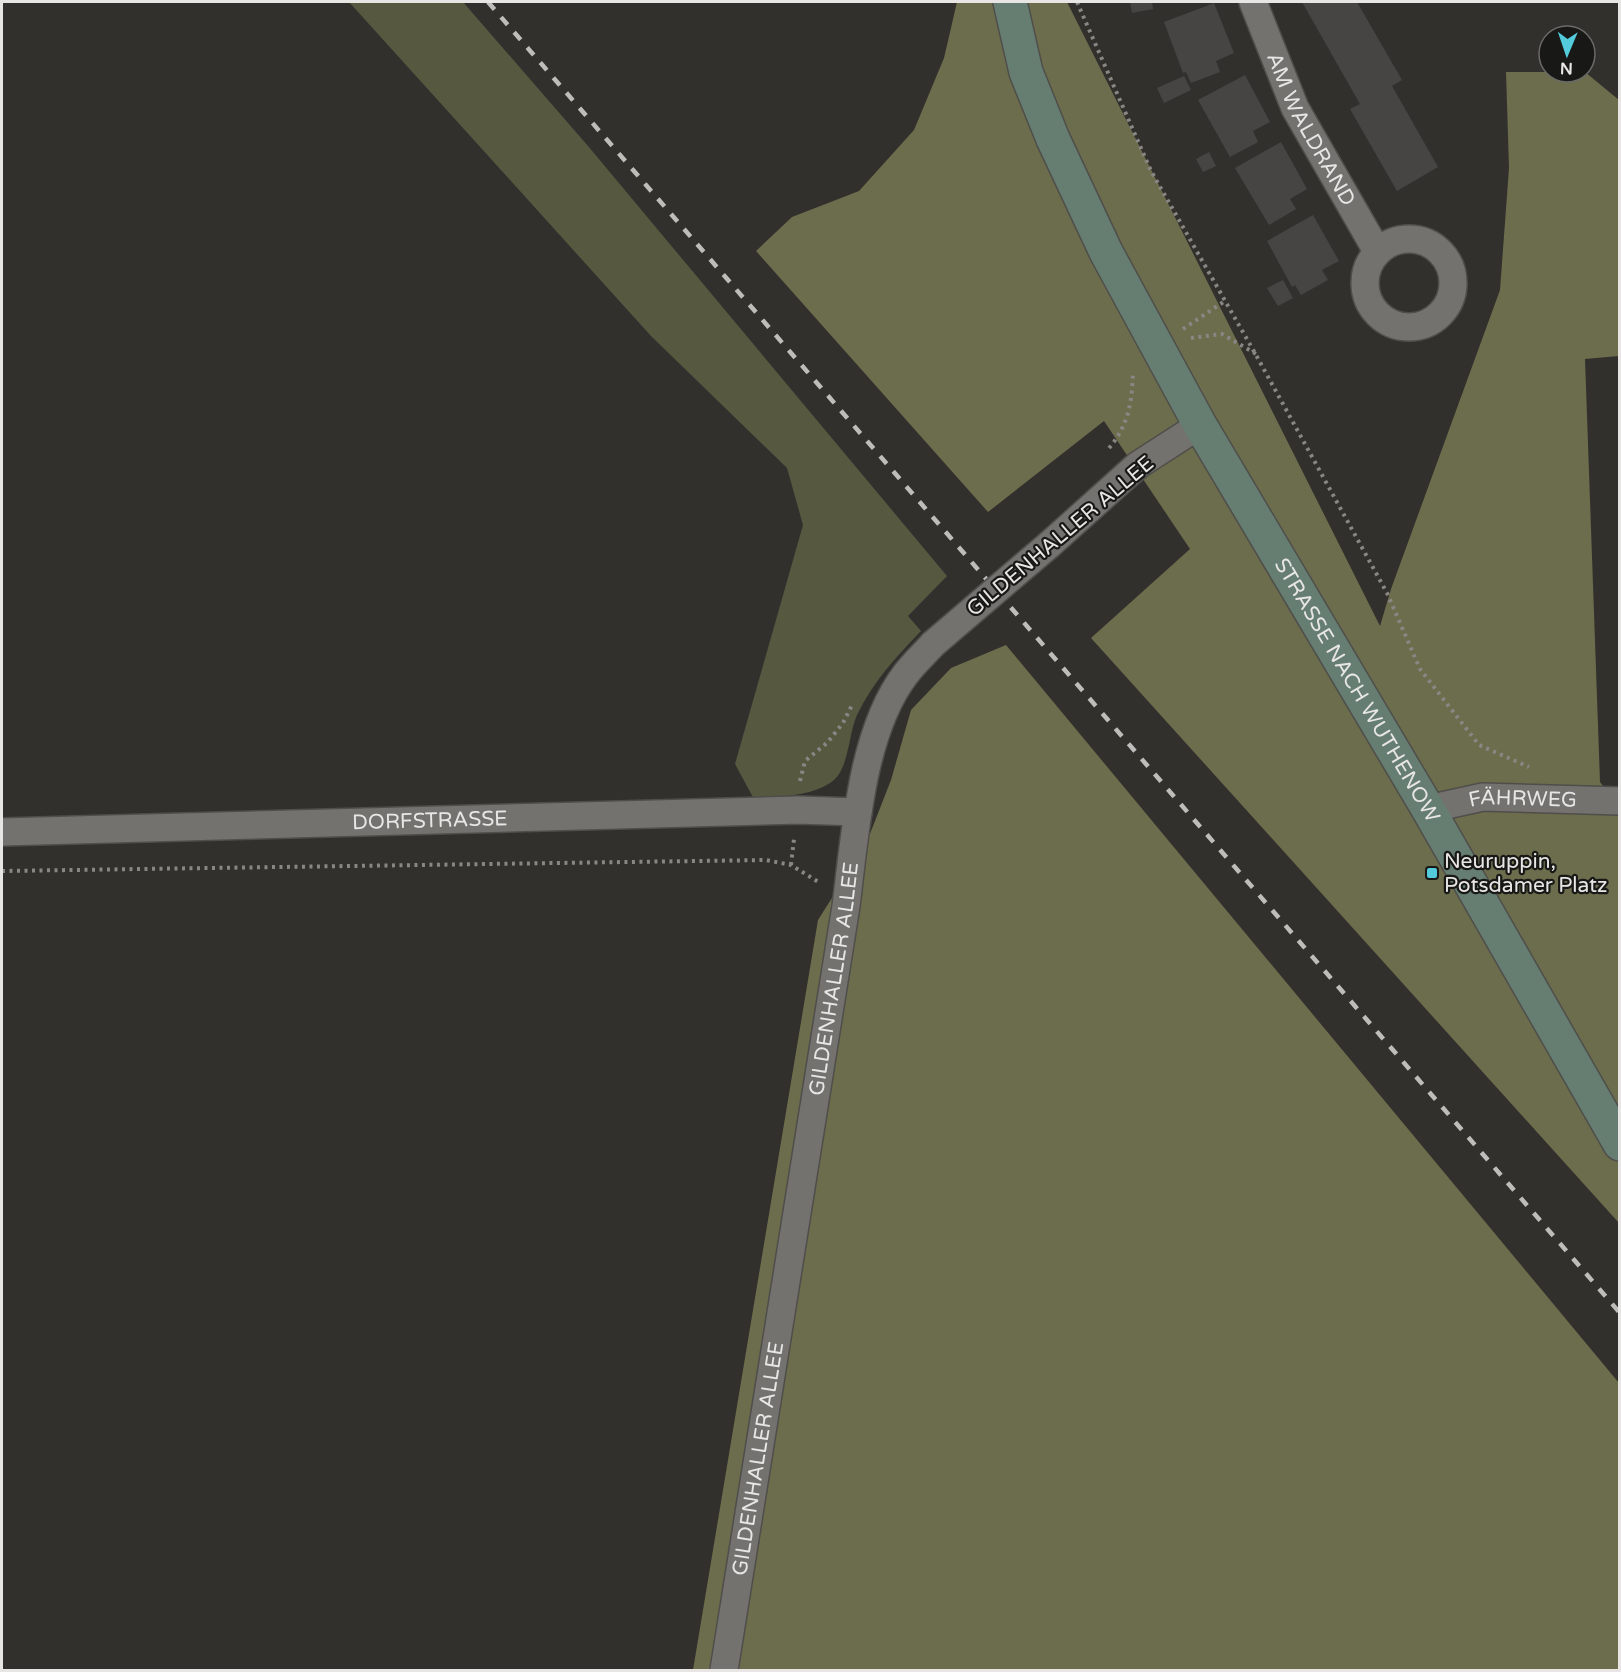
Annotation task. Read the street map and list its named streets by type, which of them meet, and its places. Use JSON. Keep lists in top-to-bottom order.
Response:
{
  "streets": {
    "main road": ["STRASSE NACH WUTHENOW"],
    "street": [
      "AM WALDRAND",
      "GILDENHALLER ALLEE",
      "FÄHRWEG",
      "DORFSTRASSE"
    ]
  },
  "crossings": [
    ["GILDENHALLER ALLEE", "STRASSE NACH WUTHENOW"],
    ["GILDENHALLER ALLEE", "DORFSTRASSE"],
    ["STRASSE NACH WUTHENOW", "FÄHRWEG"]
  ],
  "places": {
    "transit": ["Neuruppin, Potsdamer Platz"]
  },
  "north": "bottom"
}
